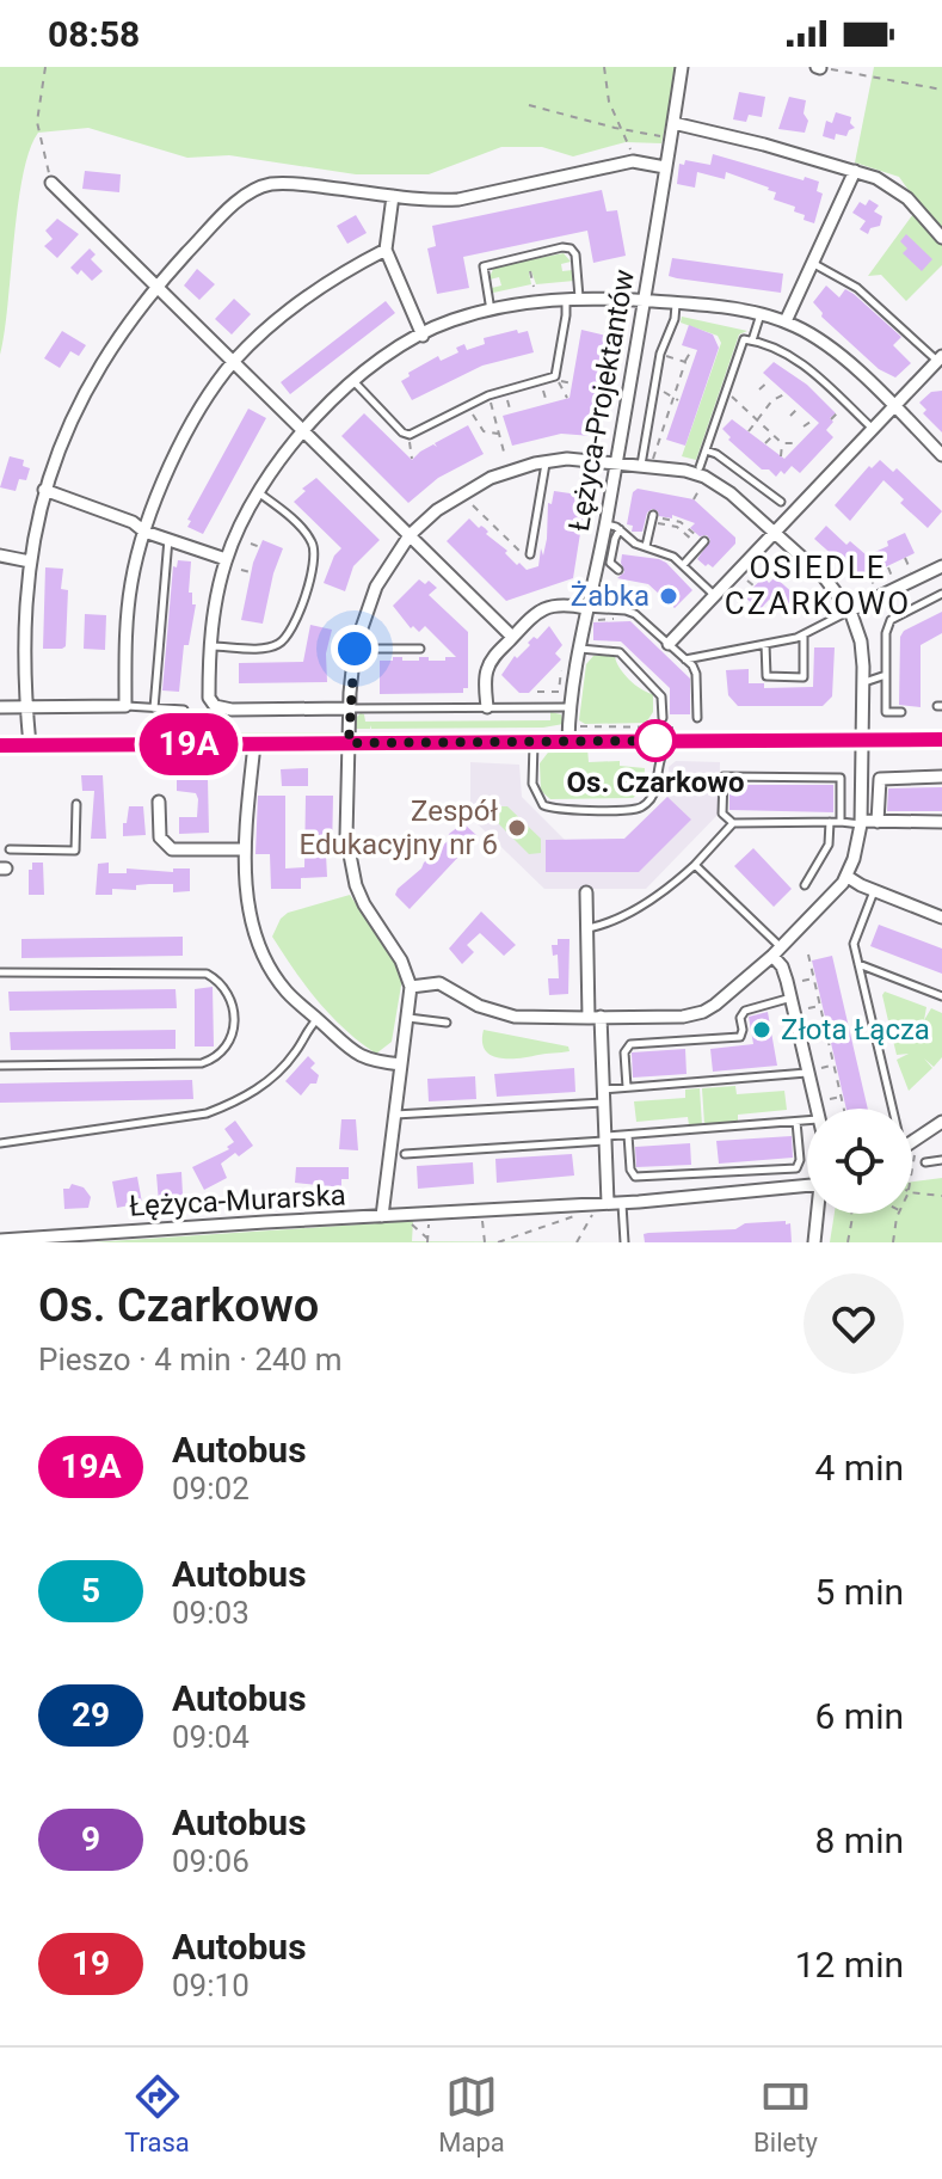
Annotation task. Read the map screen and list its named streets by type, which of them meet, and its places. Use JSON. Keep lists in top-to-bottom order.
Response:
{
  "streets": {
    "street": ["Łężyca-Projektantów", "Łężyca-Murarska"]
  },
  "districts": ["OSIEDLE CZARKOWO"],
  "places": [
    "Żabka",
    "Os. Czarkowo",
    "Zespół Edukacyjny nr 6",
    "Złota Łącza"
  ],
  "lines": ["bus line 19A"],
  "page": {
    "status": "08:58",
    "on_map": "19A",
    "heading": ["Os. Czarkowo", "Pieszo · 4 min · 240 m"],
    "list": [
      {
        "mark": "19A",
        "name": "Autobus",
        "note": "09:02",
        "value": "4 min"
      },
      {
        "mark": "5",
        "name": "Autobus",
        "note": "09:03",
        "value": "5 min"
      },
      {
        "mark": "29",
        "name": "Autobus",
        "note": "09:04",
        "value": "6 min"
      },
      {
        "mark": "9",
        "name": "Autobus",
        "note": "09:06",
        "value": "8 min"
      },
      {
        "mark": "19",
        "name": "Autobus",
        "note": "09:10",
        "value": "12 min"
      }
    ],
    "tabs": ["Trasa", "Mapa", "Bilety"]
  }
}
